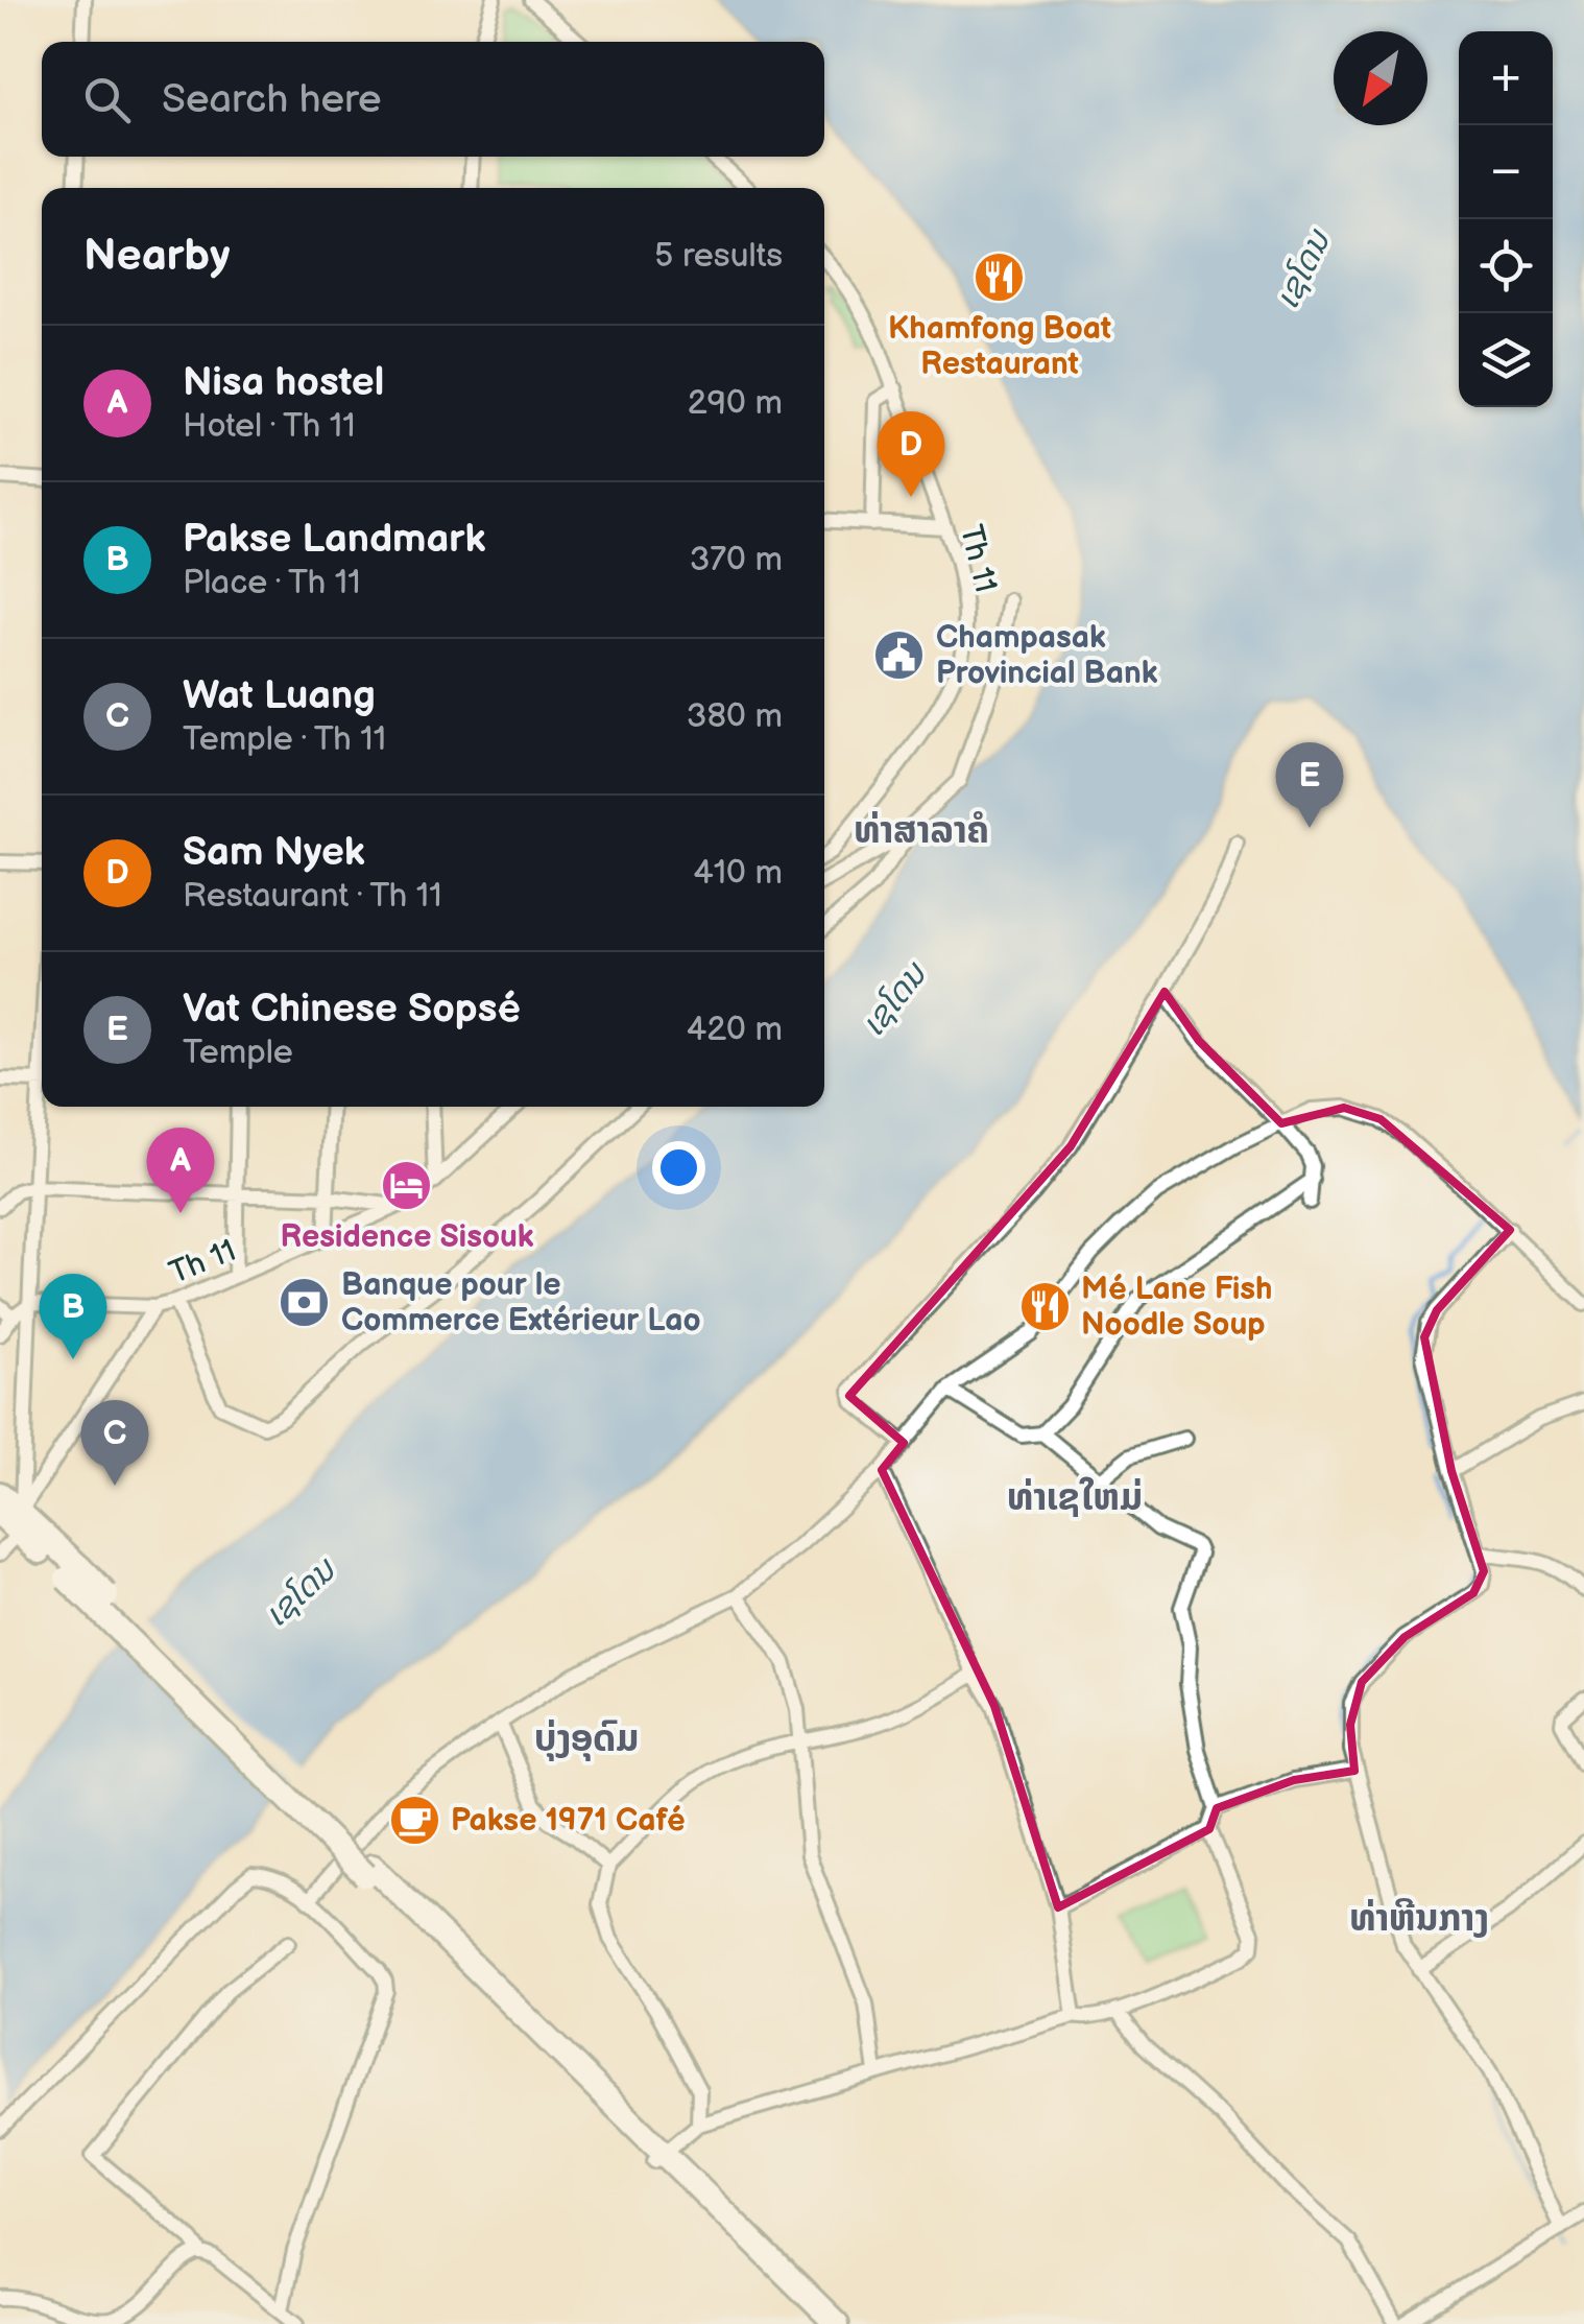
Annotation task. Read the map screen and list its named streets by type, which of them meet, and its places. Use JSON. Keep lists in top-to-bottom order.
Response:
{
  "streets": {
    "street": ["Th 11"]
  },
  "districts": [
    "ທ່າສາລາຄໍ",
    "ທ່າເຊໃຫມ່",
    "ບຸ່ງອຸດົມ",
    "ທ່າຫີນກາງ"
  ],
  "water": ["ເຊໂດນ"],
  "places": {
    "restaurant": ["Khamfong Boat Restaurant", "Mé Lane Fish Noodle Soup"],
    "public building": ["Champasak Provincial Bank"],
    "hotel": ["Residence Sisouk"],
    "bank": ["Banque pour le Commerce Extérieur Lao"],
    "cafe": ["Pakse 1971 Café"]
  },
  "north": "bottom left",
  "page": {
    "map_buttons": ["+", "−"],
    "search": "Search here",
    "heading": ["Nearby", "5 results"],
    "list": [
      {
        "mark": "A",
        "name": "Nisa hostel",
        "note": "Hotel · Th 11",
        "value": "290 m"
      },
      {
        "mark": "B",
        "name": "Pakse Landmark",
        "note": "Place · Th 11",
        "value": "370 m"
      },
      {
        "mark": "C",
        "name": "Wat Luang",
        "note": "Temple · Th 11",
        "value": "380 m"
      },
      {
        "mark": "D",
        "name": "Sam Nyek",
        "note": "Restaurant · Th 11",
        "value": "410 m"
      },
      {
        "mark": "E",
        "name": "Vat Chinese Sopsé",
        "note": "Temple",
        "value": "420 m"
      }
    ],
    "pins": [
      "D",
      "E",
      "A",
      "B",
      "C"
    ]
  }
}
